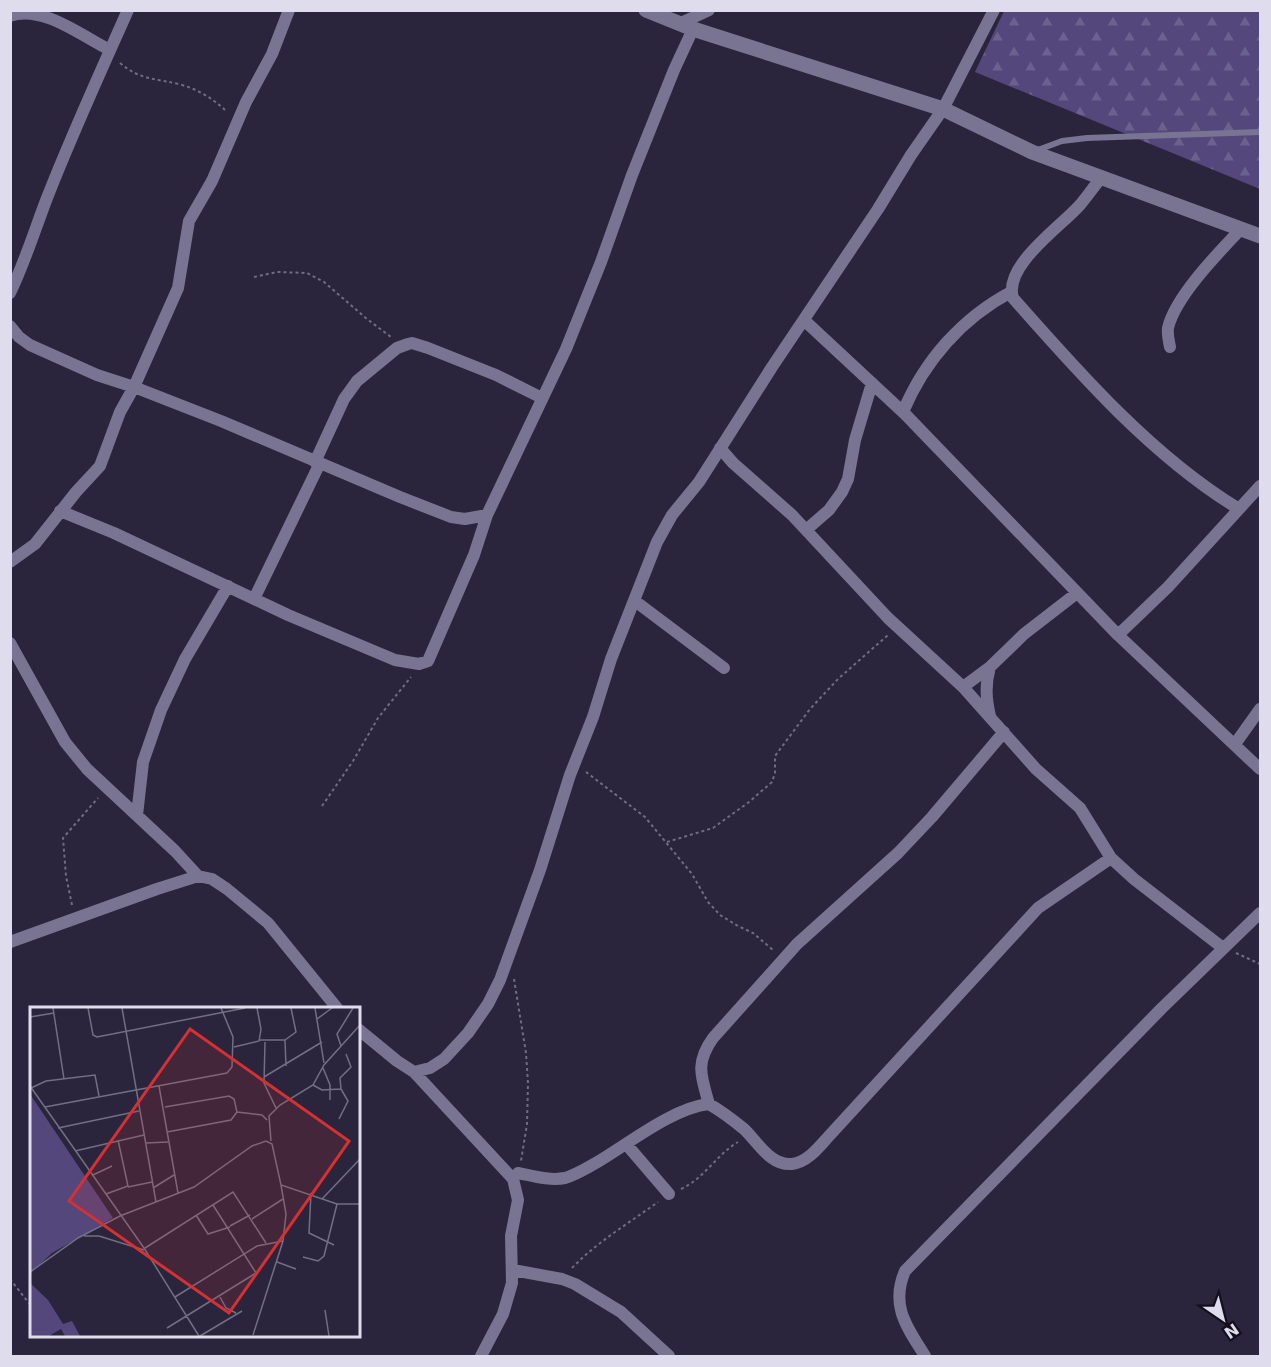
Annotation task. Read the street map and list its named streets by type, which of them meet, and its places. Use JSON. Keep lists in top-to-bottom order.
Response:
{
  "north": "bottom right"
}
